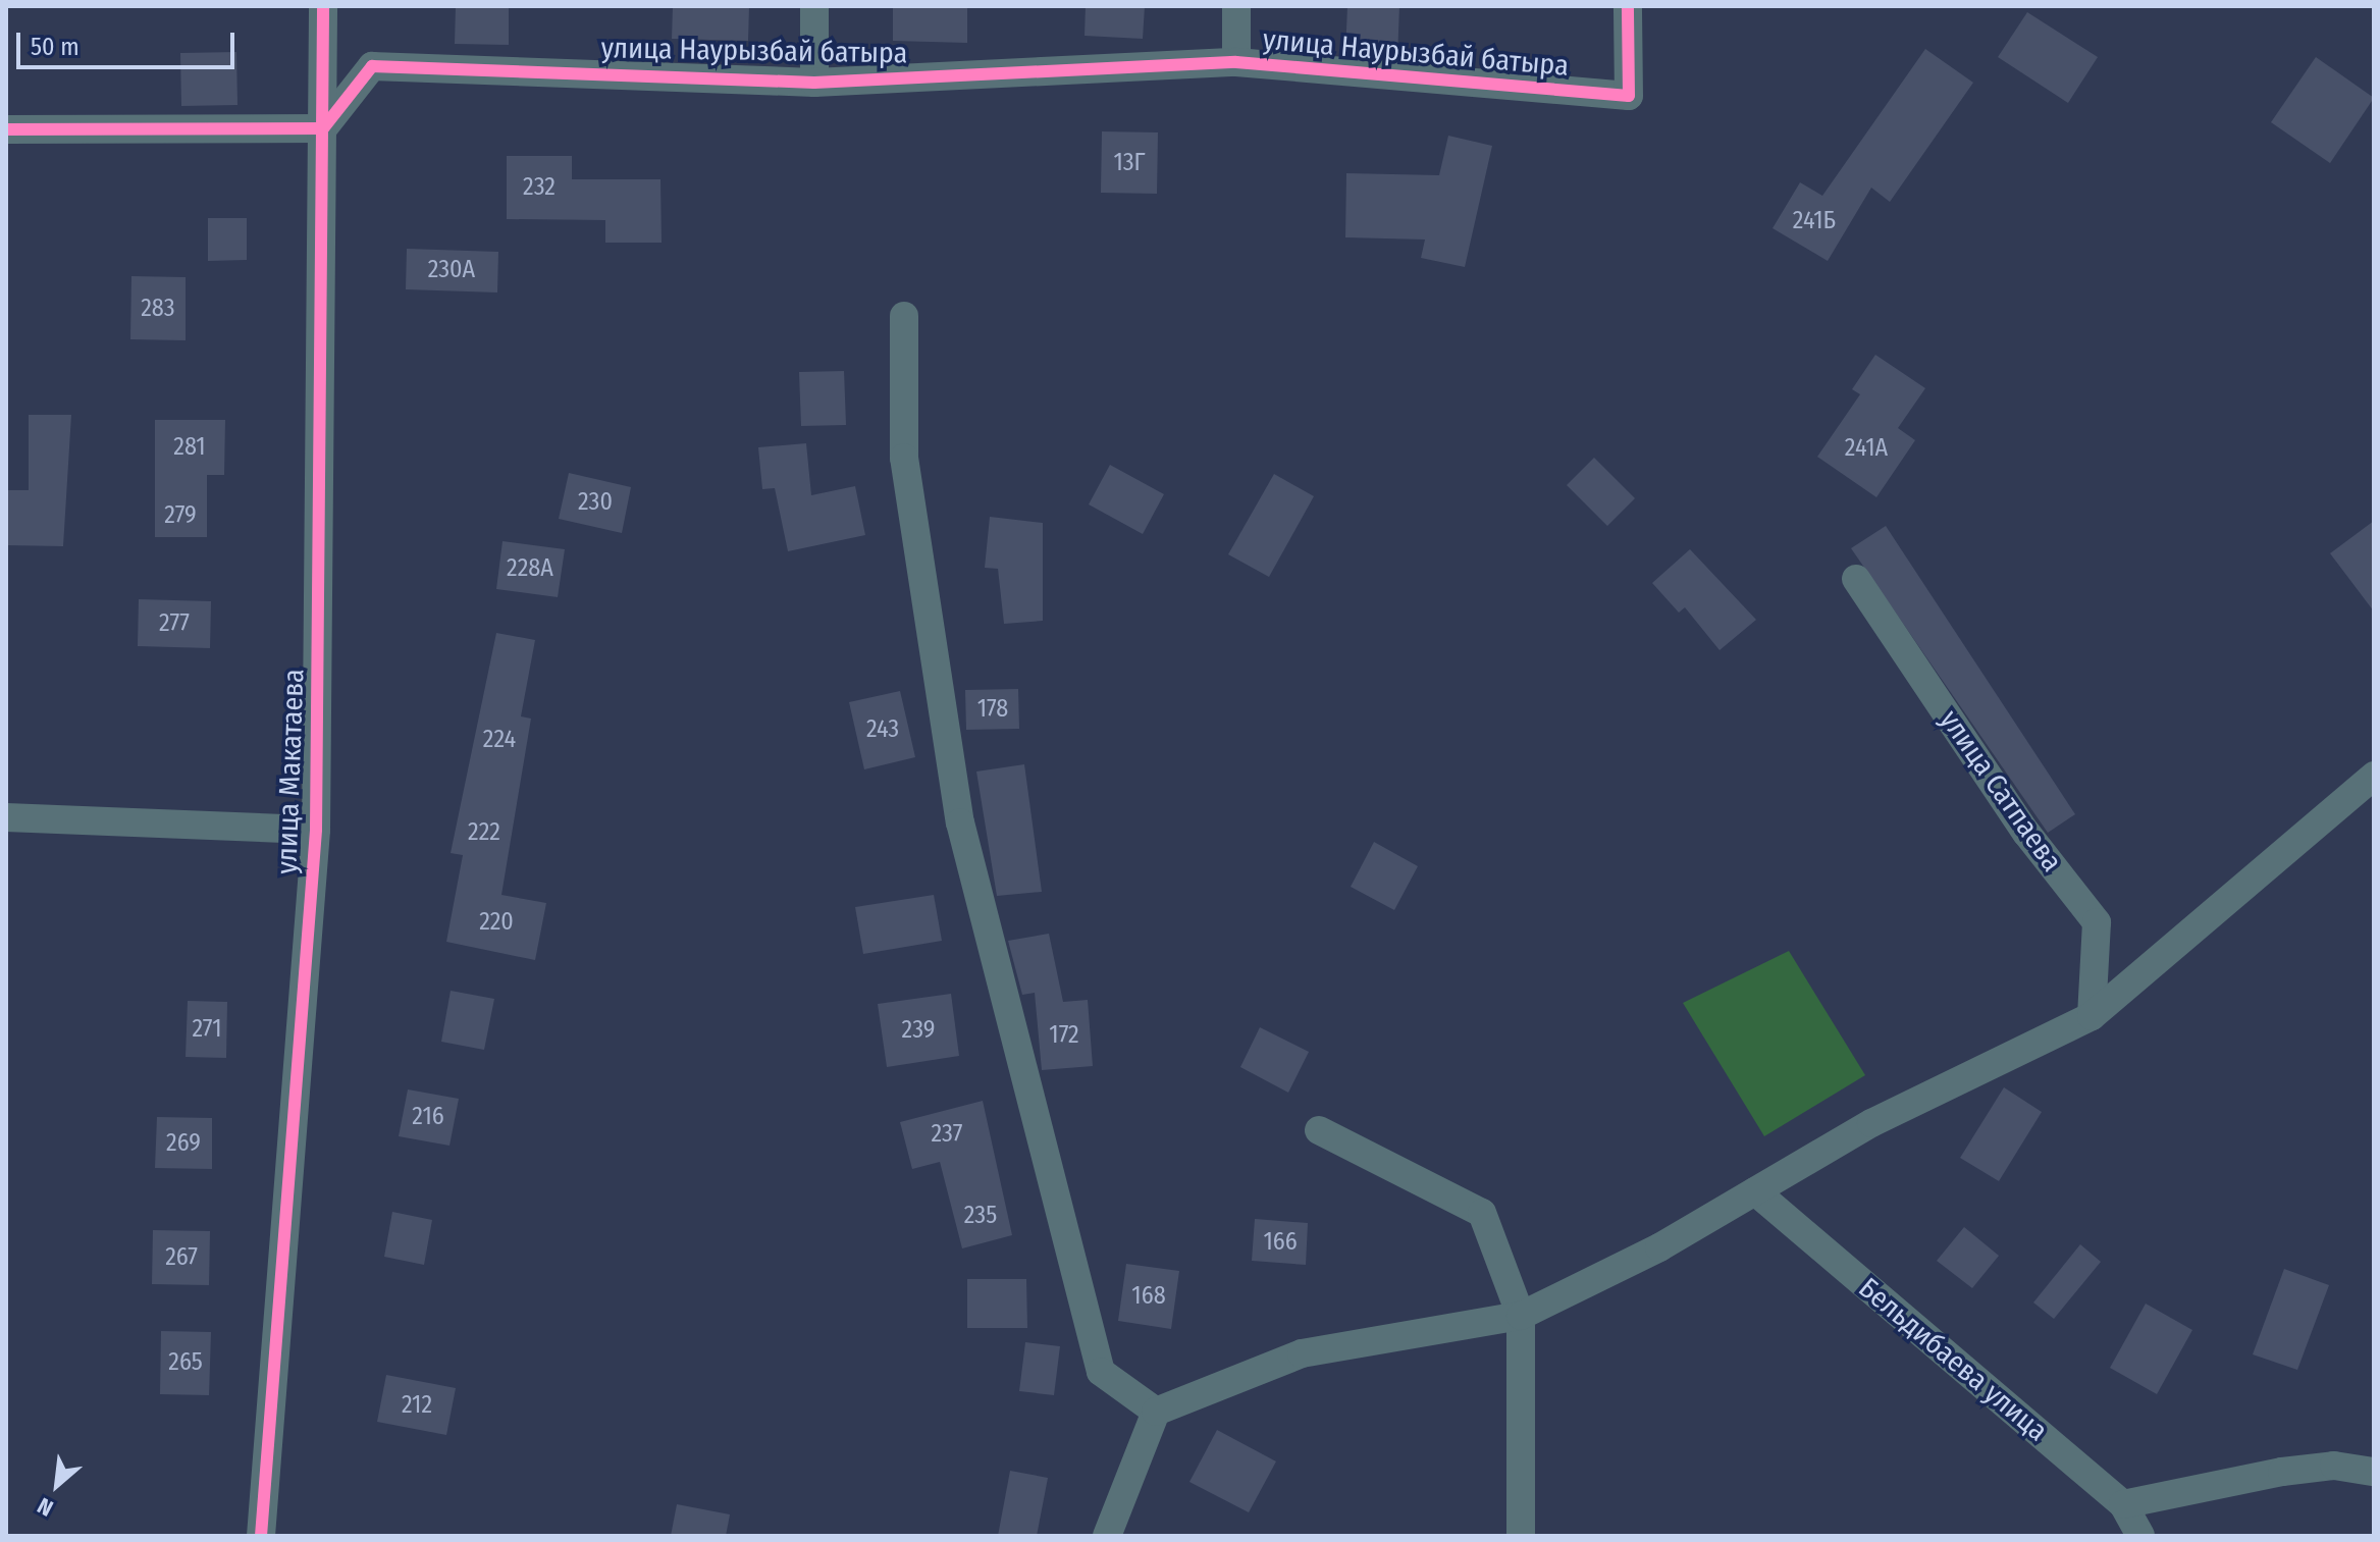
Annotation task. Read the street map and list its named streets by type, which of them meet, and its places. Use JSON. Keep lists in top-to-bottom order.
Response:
{
  "streets": {
    "street": [
      "улица Наурызбай батыра",
      "улица Макатаева",
      "улица Сатпаева",
      "Бельдибаева улица"
    ]
  },
  "crossings": [
    ["улица Наурызбай батыра", "улица Макатаева"]
  ],
  "house_numbers": [
    "13Г",
    "232",
    "241Б",
    "230А",
    "283",
    "281",
    "241А",
    "230",
    "279",
    "228А",
    "277",
    "178",
    "243",
    "224",
    "222",
    "220",
    "271",
    "239",
    "172",
    "216",
    "237",
    "269",
    "235",
    "166",
    "267",
    "168",
    "265",
    "212"
  ],
  "scale_bar": "50 m",
  "north": "bottom left"
}
